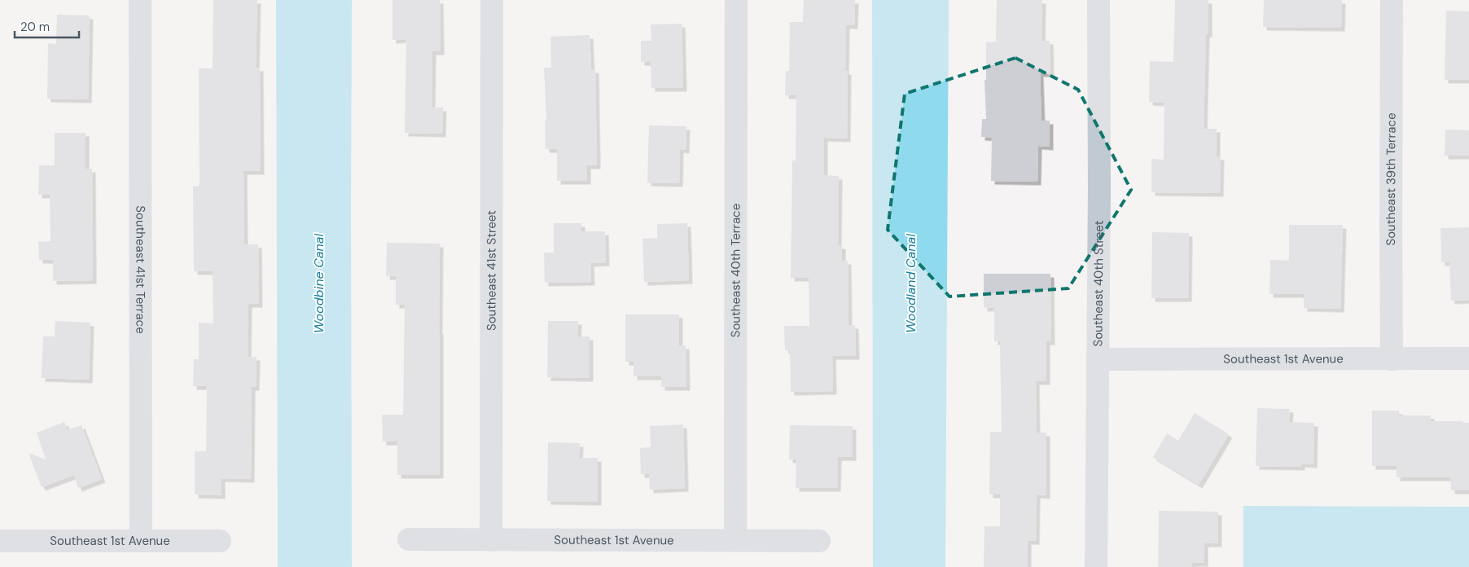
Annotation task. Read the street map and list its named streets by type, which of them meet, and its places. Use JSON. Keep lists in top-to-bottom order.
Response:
{
  "streets": {
    "street": [
      "Southeast 39th Terrace",
      "Southeast 41st Street",
      "Southeast 41st Terrace",
      "Southeast 40th Terrace",
      "Southeast 40th Street",
      "Southeast 1st Avenue"
    ]
  },
  "crossings": [
    ["Southeast 39th Terrace", "Southeast 1st Avenue"],
    ["Southeast 41st Street", "Southeast 1st Avenue"],
    ["Southeast 41st Terrace", "Southeast 1st Avenue"],
    ["Southeast 40th Terrace", "Southeast 1st Avenue"],
    ["Southeast 40th Street", "Southeast 1st Avenue"]
  ],
  "water": ["Woodbine Canal", "Woodland Canal"],
  "scale_bar": "20 m"
}
